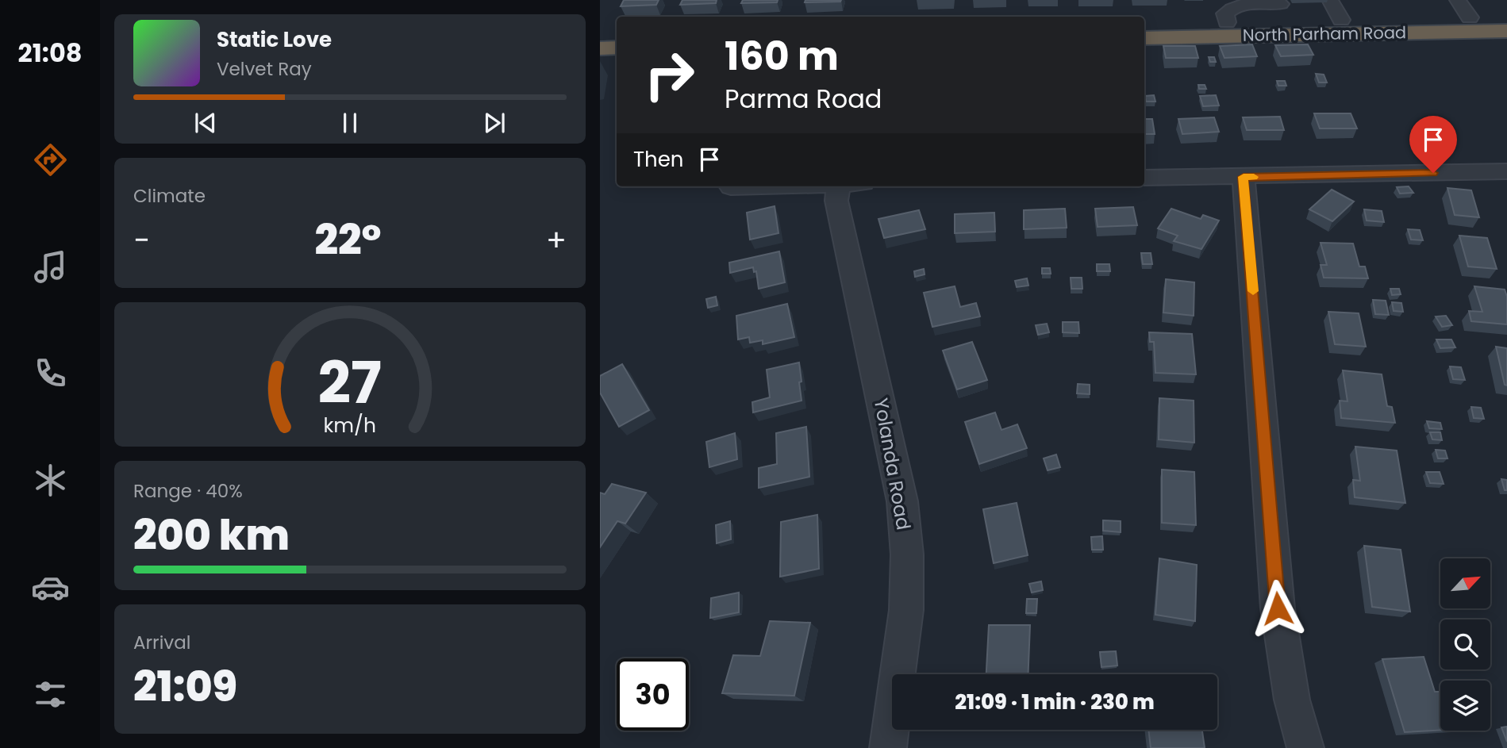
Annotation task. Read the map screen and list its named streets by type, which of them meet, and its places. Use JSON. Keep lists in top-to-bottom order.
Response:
{
  "streets": {
    "highway": ["North Parham Road"],
    "street": ["Yolanda Road"]
  },
  "north": "top right",
  "page": {
    "tabs": "21:08",
    "turn": ["160 m", "Parma Road"],
    "song": ["Static Love", "Velvet Ray"],
    "then": "Then",
    "tile": [
      "Climate",
      ["Range · 40%", "200 km"],
      ["Arrival", "21:09"]
    ],
    "heat": ["−", "22°", "+"],
    "limit": "30",
    "trip": "21:09 · 1 min · 230 m",
    "gauge": ["27", "km/h"]
  }
}
